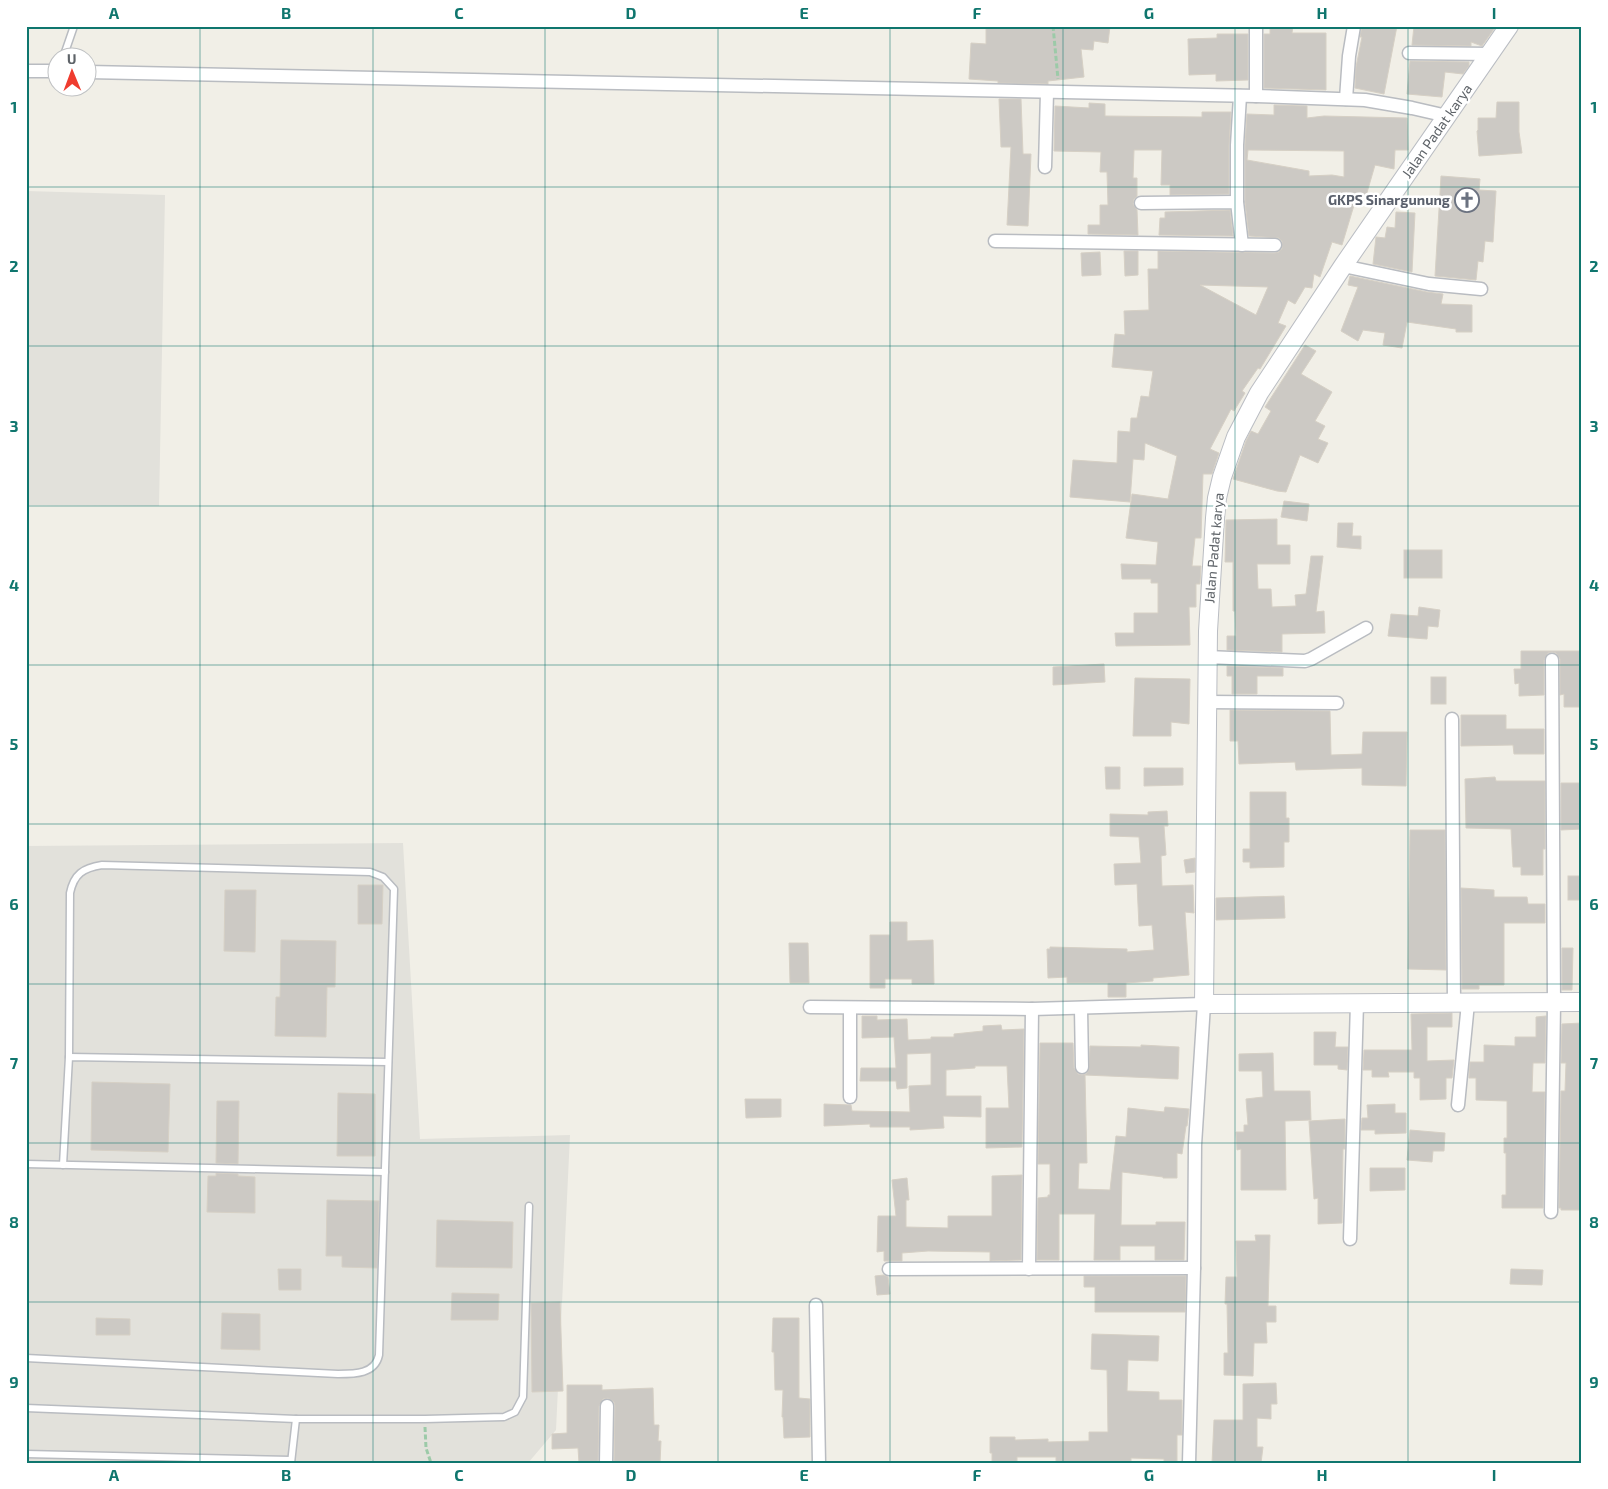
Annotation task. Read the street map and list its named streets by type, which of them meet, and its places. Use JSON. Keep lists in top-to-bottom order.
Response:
{
  "streets": {
    "main road": ["Jalan Padat karya"]
  },
  "places": {
    "church": ["GKPS Sinargunung"]
  },
  "north": "top",
  "grid": {
    "columns": [
      "A",
      "B",
      "C",
      "D",
      "E",
      "F",
      "G",
      "H",
      "I"
    ],
    "rows": [
      "1",
      "2",
      "3",
      "4",
      "5",
      "6",
      "7",
      "8",
      "9"
    ]
  }
}
